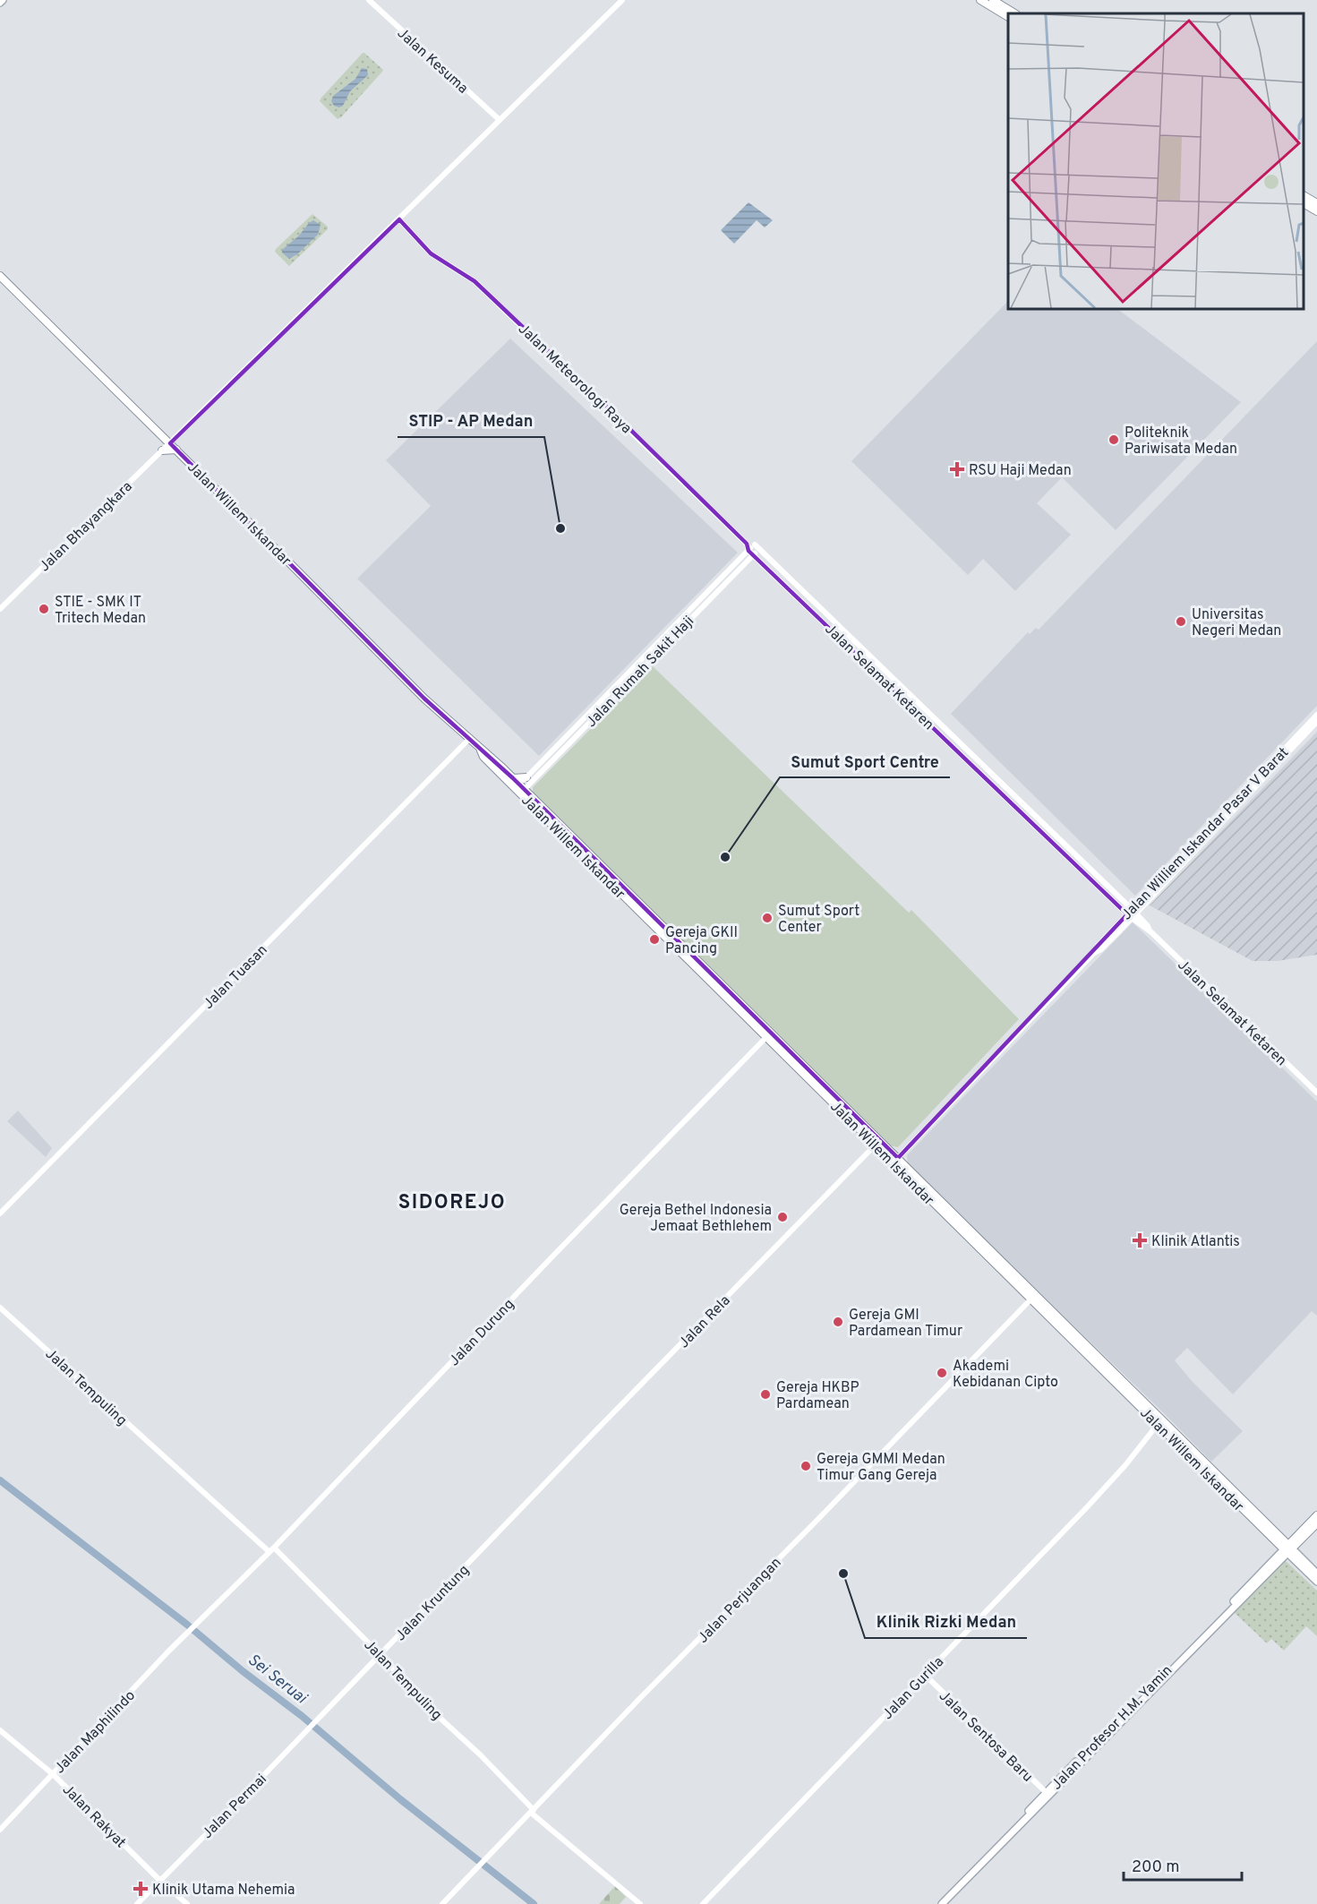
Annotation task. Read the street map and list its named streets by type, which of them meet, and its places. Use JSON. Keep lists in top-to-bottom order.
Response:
{
  "streets": {
    "highway": ["Jalan Willem Iskandar"],
    "main road": ["Jalan Profesor H.M. Yamin"],
    "street": [
      "Jalan Kesuma",
      "Jalan Meteorologi Raya",
      "Jalan Bhayangkara",
      "Jalan Rumah Sakit Haji",
      "Jalan Selamat Ketaren",
      "Jalan Williem Iskandar Pasar V Barat",
      "Jalan Tuasan",
      "Jalan Rela",
      "Jalan Durung",
      "Jalan Tempuling",
      "Jalan Perjuangan",
      "Jalan Kruntung",
      "Jalan Gurilla",
      "Jalan Maphilindo",
      "Jalan Sentosa Baru",
      "Jalan Permai",
      "Jalan Rakyat"
    ]
  },
  "crossings": [
    ["Jalan Willem Iskandar", "Jalan Bhayangkara"],
    ["Jalan Willem Iskandar", "Jalan Rumah Sakit Haji"],
    ["Jalan Willem Iskandar", "Jalan Williem Iskandar Pasar V Barat"],
    ["Jalan Willem Iskandar", "Jalan Tuasan"],
    ["Jalan Willem Iskandar", "Jalan Rela"],
    ["Jalan Willem Iskandar", "Jalan Durung"],
    ["Jalan Willem Iskandar", "Jalan Perjuangan"],
    ["Jalan Willem Iskandar", "Jalan Gurilla"],
    ["Jalan Willem Iskandar", "Jalan Profesor H.M. Yamin"],
    ["Jalan Rumah Sakit Haji", "Jalan Selamat Ketaren"],
    ["Jalan Selamat Ketaren", "Jalan Williem Iskandar Pasar V Barat"],
    ["Jalan Rela", "Jalan Kruntung"],
    ["Jalan Durung", "Jalan Tempuling"],
    ["Jalan Durung", "Jalan Maphilindo"],
    ["Jalan Tempuling", "Jalan Perjuangan"],
    ["Jalan Tempuling", "Jalan Kruntung"],
    ["Jalan Kruntung", "Jalan Permai"],
    ["Jalan Gurilla", "Jalan Sentosa Baru"],
    ["Jalan Profesor H.M. Yamin", "Jalan Sentosa Baru"],
    ["Jalan Maphilindo", "Jalan Rakyat"],
    ["Jalan Permai", "Jalan Rakyat"]
  ],
  "districts": ["SIDOREJO"],
  "water": ["Sei Seruai"],
  "places": {
    "other": [
      "Politeknik Pariwisata Medan",
      "STIP - AP Medan",
      "STIE - SMK IT Tritech Medan",
      "Universitas Negeri Medan",
      "Sumut Sport Centre",
      "Sumut Sport Center",
      "Gereja GKII Pancing",
      "Gereja Bethel Indonesia Jemaat Bethlehem",
      "Gereja GMI Pardamean Timur",
      "Akademi Kebidanan Cipto",
      "Gereja HKBP Pardamean",
      "Gereja GMMI Medan Timur Gang Gereja",
      "Klinik Rizki Medan"
    ],
    "health": ["RSU Haji Medan", "Klinik Atlantis", "Klinik Utama Nehemia"]
  },
  "scale_bar": "200 m"
}
